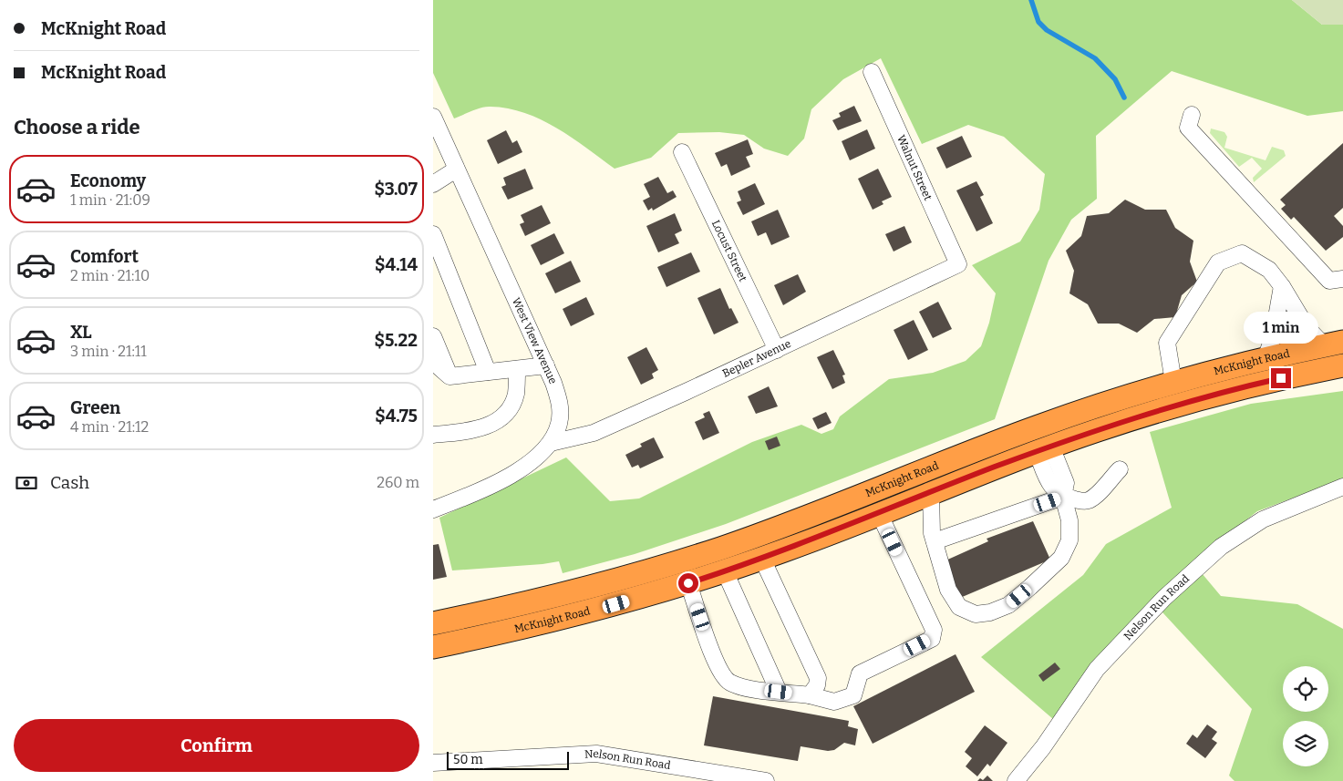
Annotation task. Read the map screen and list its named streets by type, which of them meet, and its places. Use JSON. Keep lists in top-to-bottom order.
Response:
{
  "streets": {
    "highway": ["McKnight Road"],
    "street": [
      "Walnut Street",
      "Locust Street",
      "West View Avenue",
      "Bepler Avenue",
      "Nelson Run Road"
    ]
  },
  "crossings": [
    ["Walnut Street", "Bepler Avenue"],
    ["Locust Street", "Bepler Avenue"],
    ["West View Avenue", "Bepler Avenue"]
  ],
  "scale_bar": "50 m",
  "page": {
    "banner": ["McKnight Road", "McKnight Road"],
    "heading": "Choose a ride",
    "list": [
      {
        "name": "Economy",
        "note": "1 min · 21:09",
        "value": "$3.07"
      },
      {
        "name": "Comfort",
        "note": "2 min · 21:10",
        "value": "$4.14"
      },
      {
        "name": "XL",
        "note": "3 min · 21:11",
        "value": "$5.22"
      },
      {
        "name": "Green",
        "note": "4 min · 21:12",
        "value": "$4.75"
      }
    ],
    "bubble": "1 min",
    "pay": ["Cash", "260 m"],
    "buttons": "Confirm",
    "scale": "50 m"
  }
}
